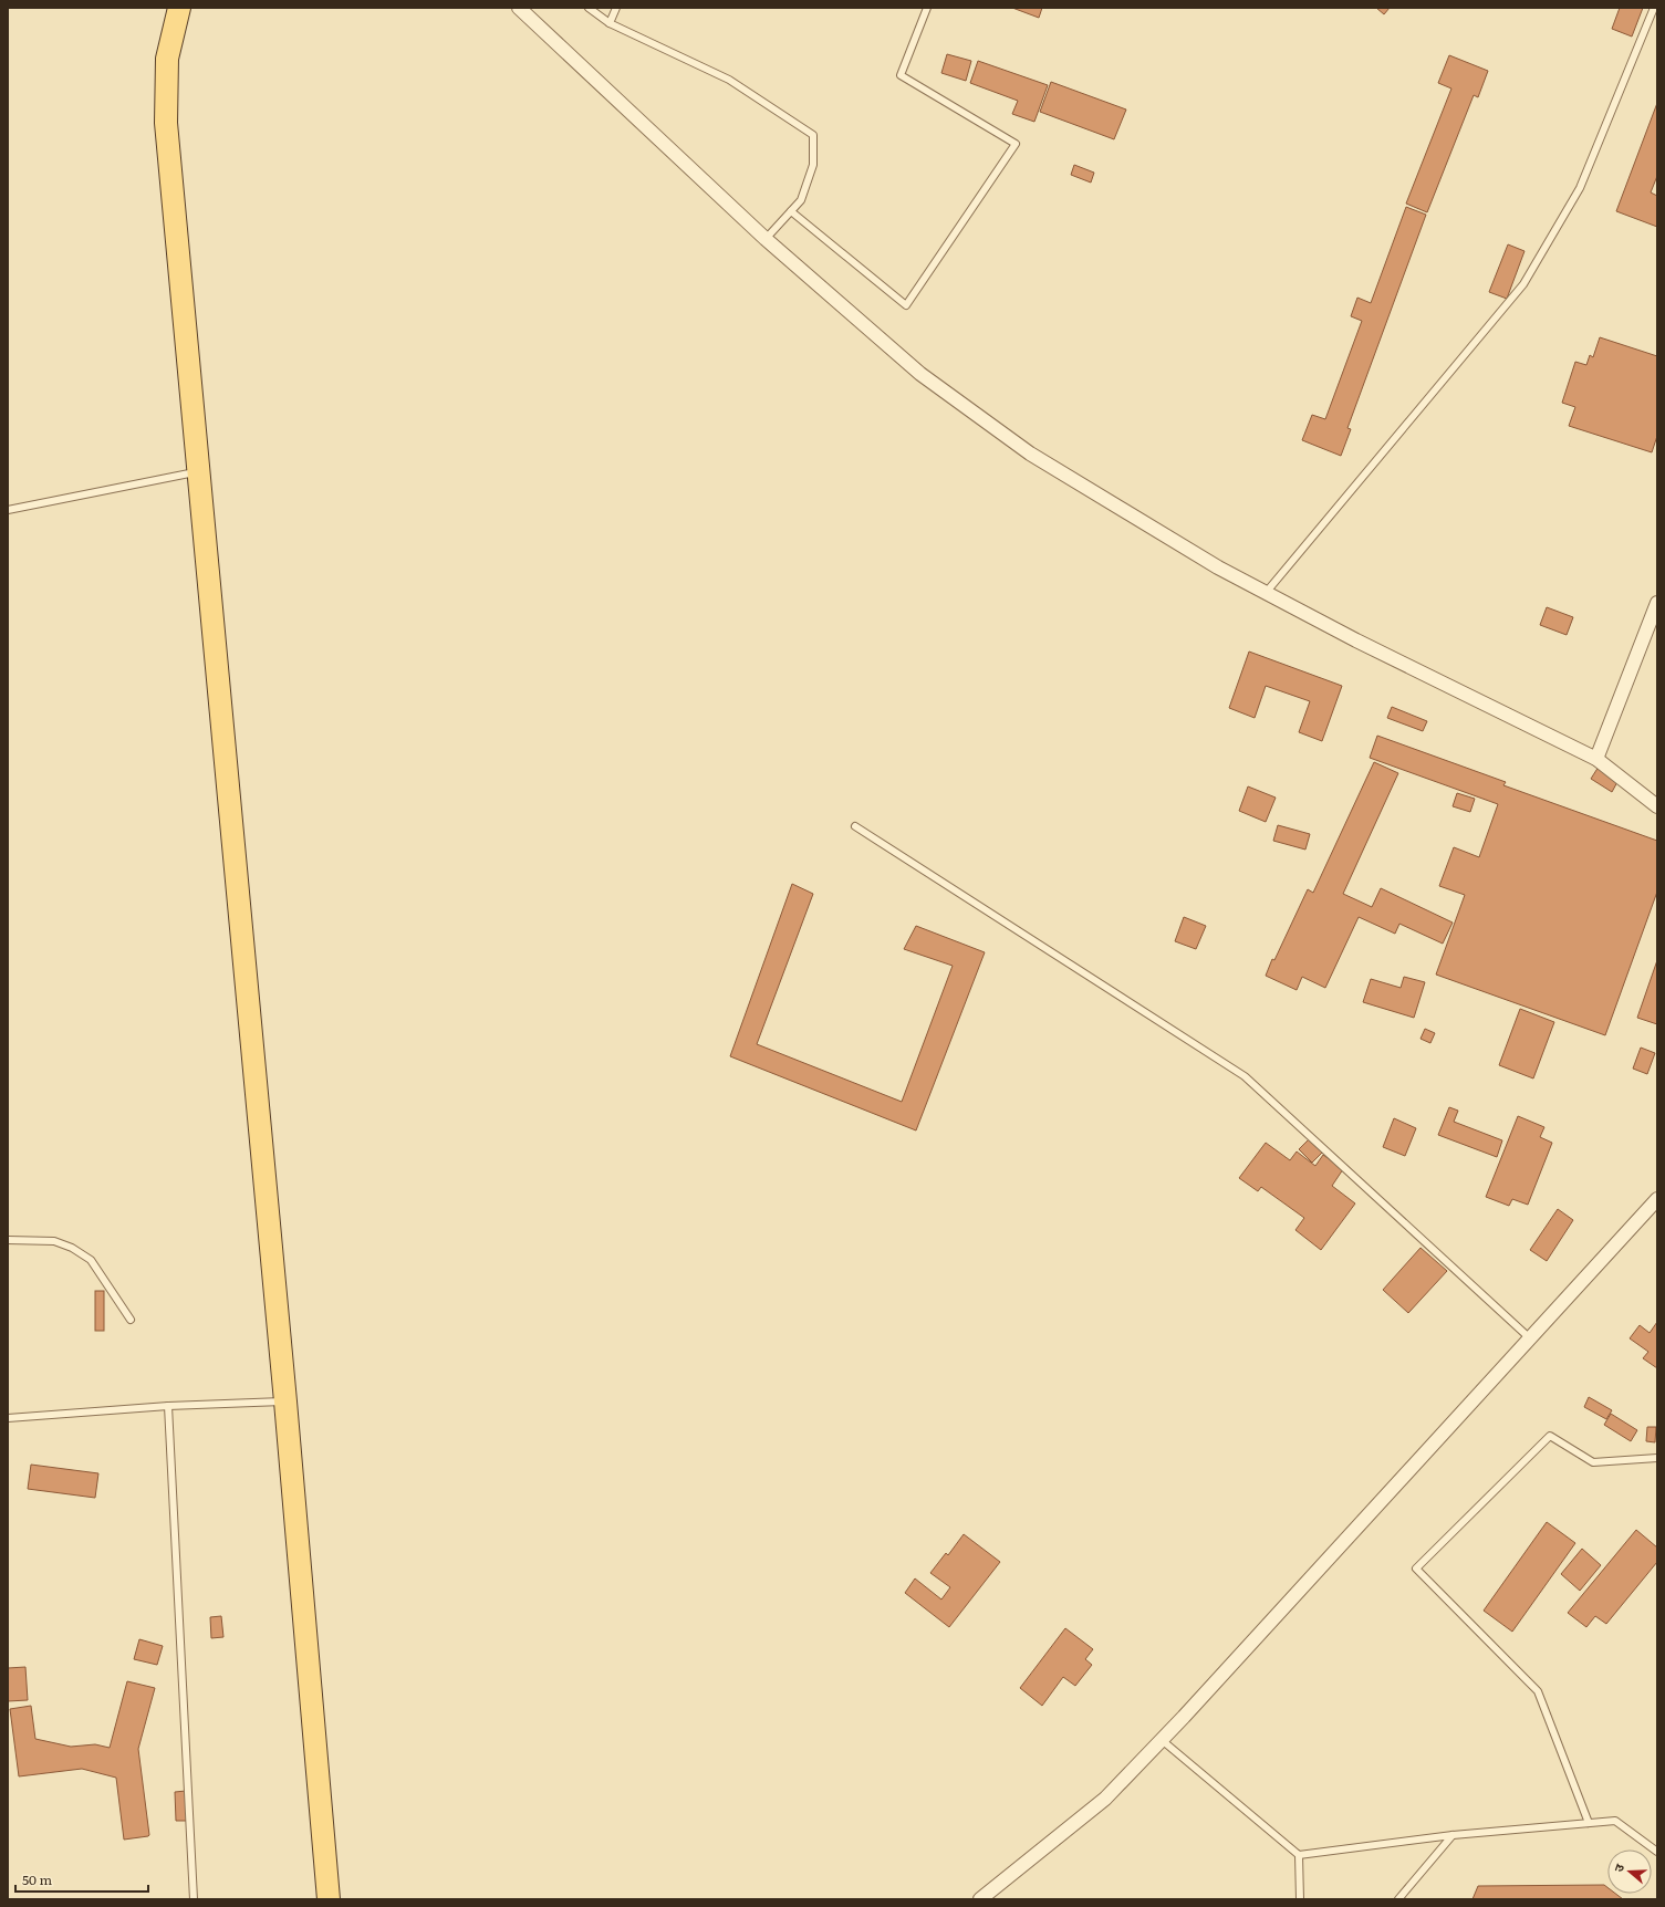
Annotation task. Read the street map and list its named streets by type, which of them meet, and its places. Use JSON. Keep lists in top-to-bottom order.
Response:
{
  "scale_bar": "50 m",
  "north": "left"
}
